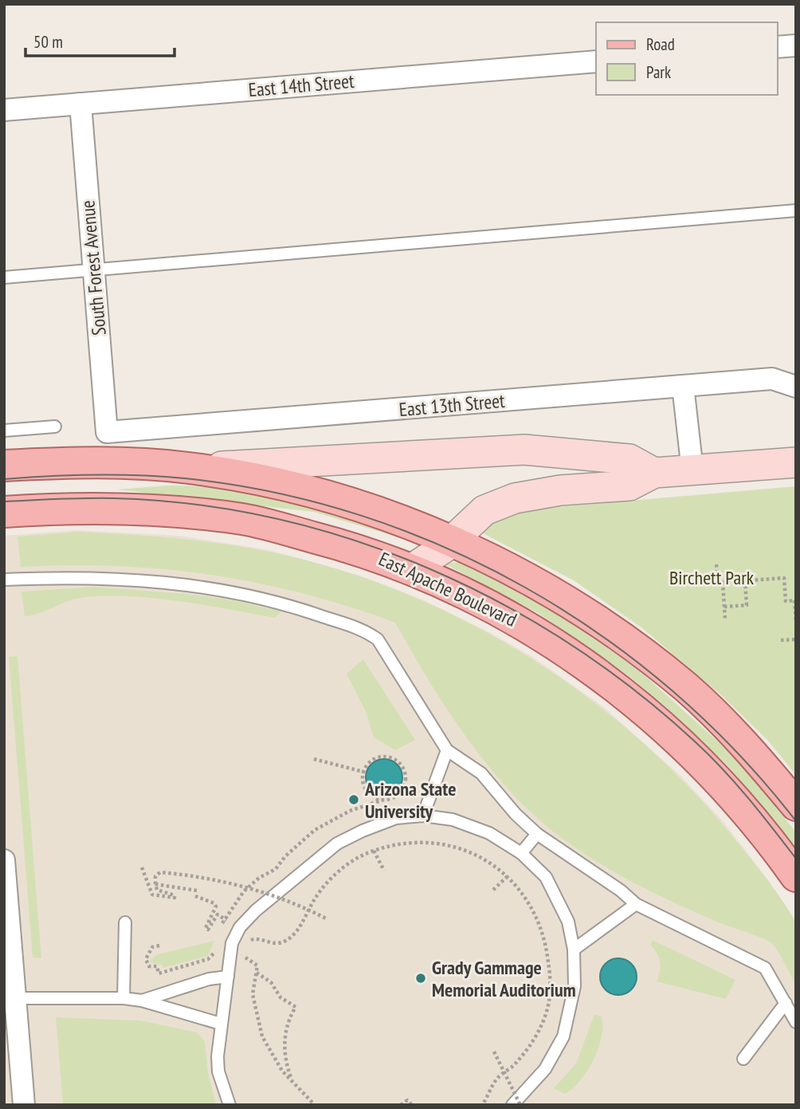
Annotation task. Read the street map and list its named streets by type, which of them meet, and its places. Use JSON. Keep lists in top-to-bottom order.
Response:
{
  "streets": {
    "main road": ["East Apache Boulevard"],
    "street": ["East 14th Street", "South Forest Avenue", "East 13th Street"]
  },
  "crossings": [
    ["East 14th Street", "South Forest Avenue"],
    ["South Forest Avenue", "East 13th Street"]
  ],
  "parks": ["Birchett Park"],
  "places": ["Arizona State University", "Grady Gammage Memorial Auditorium"],
  "legend": ["Road", "Park"],
  "scale_bar": "50 m"
}
